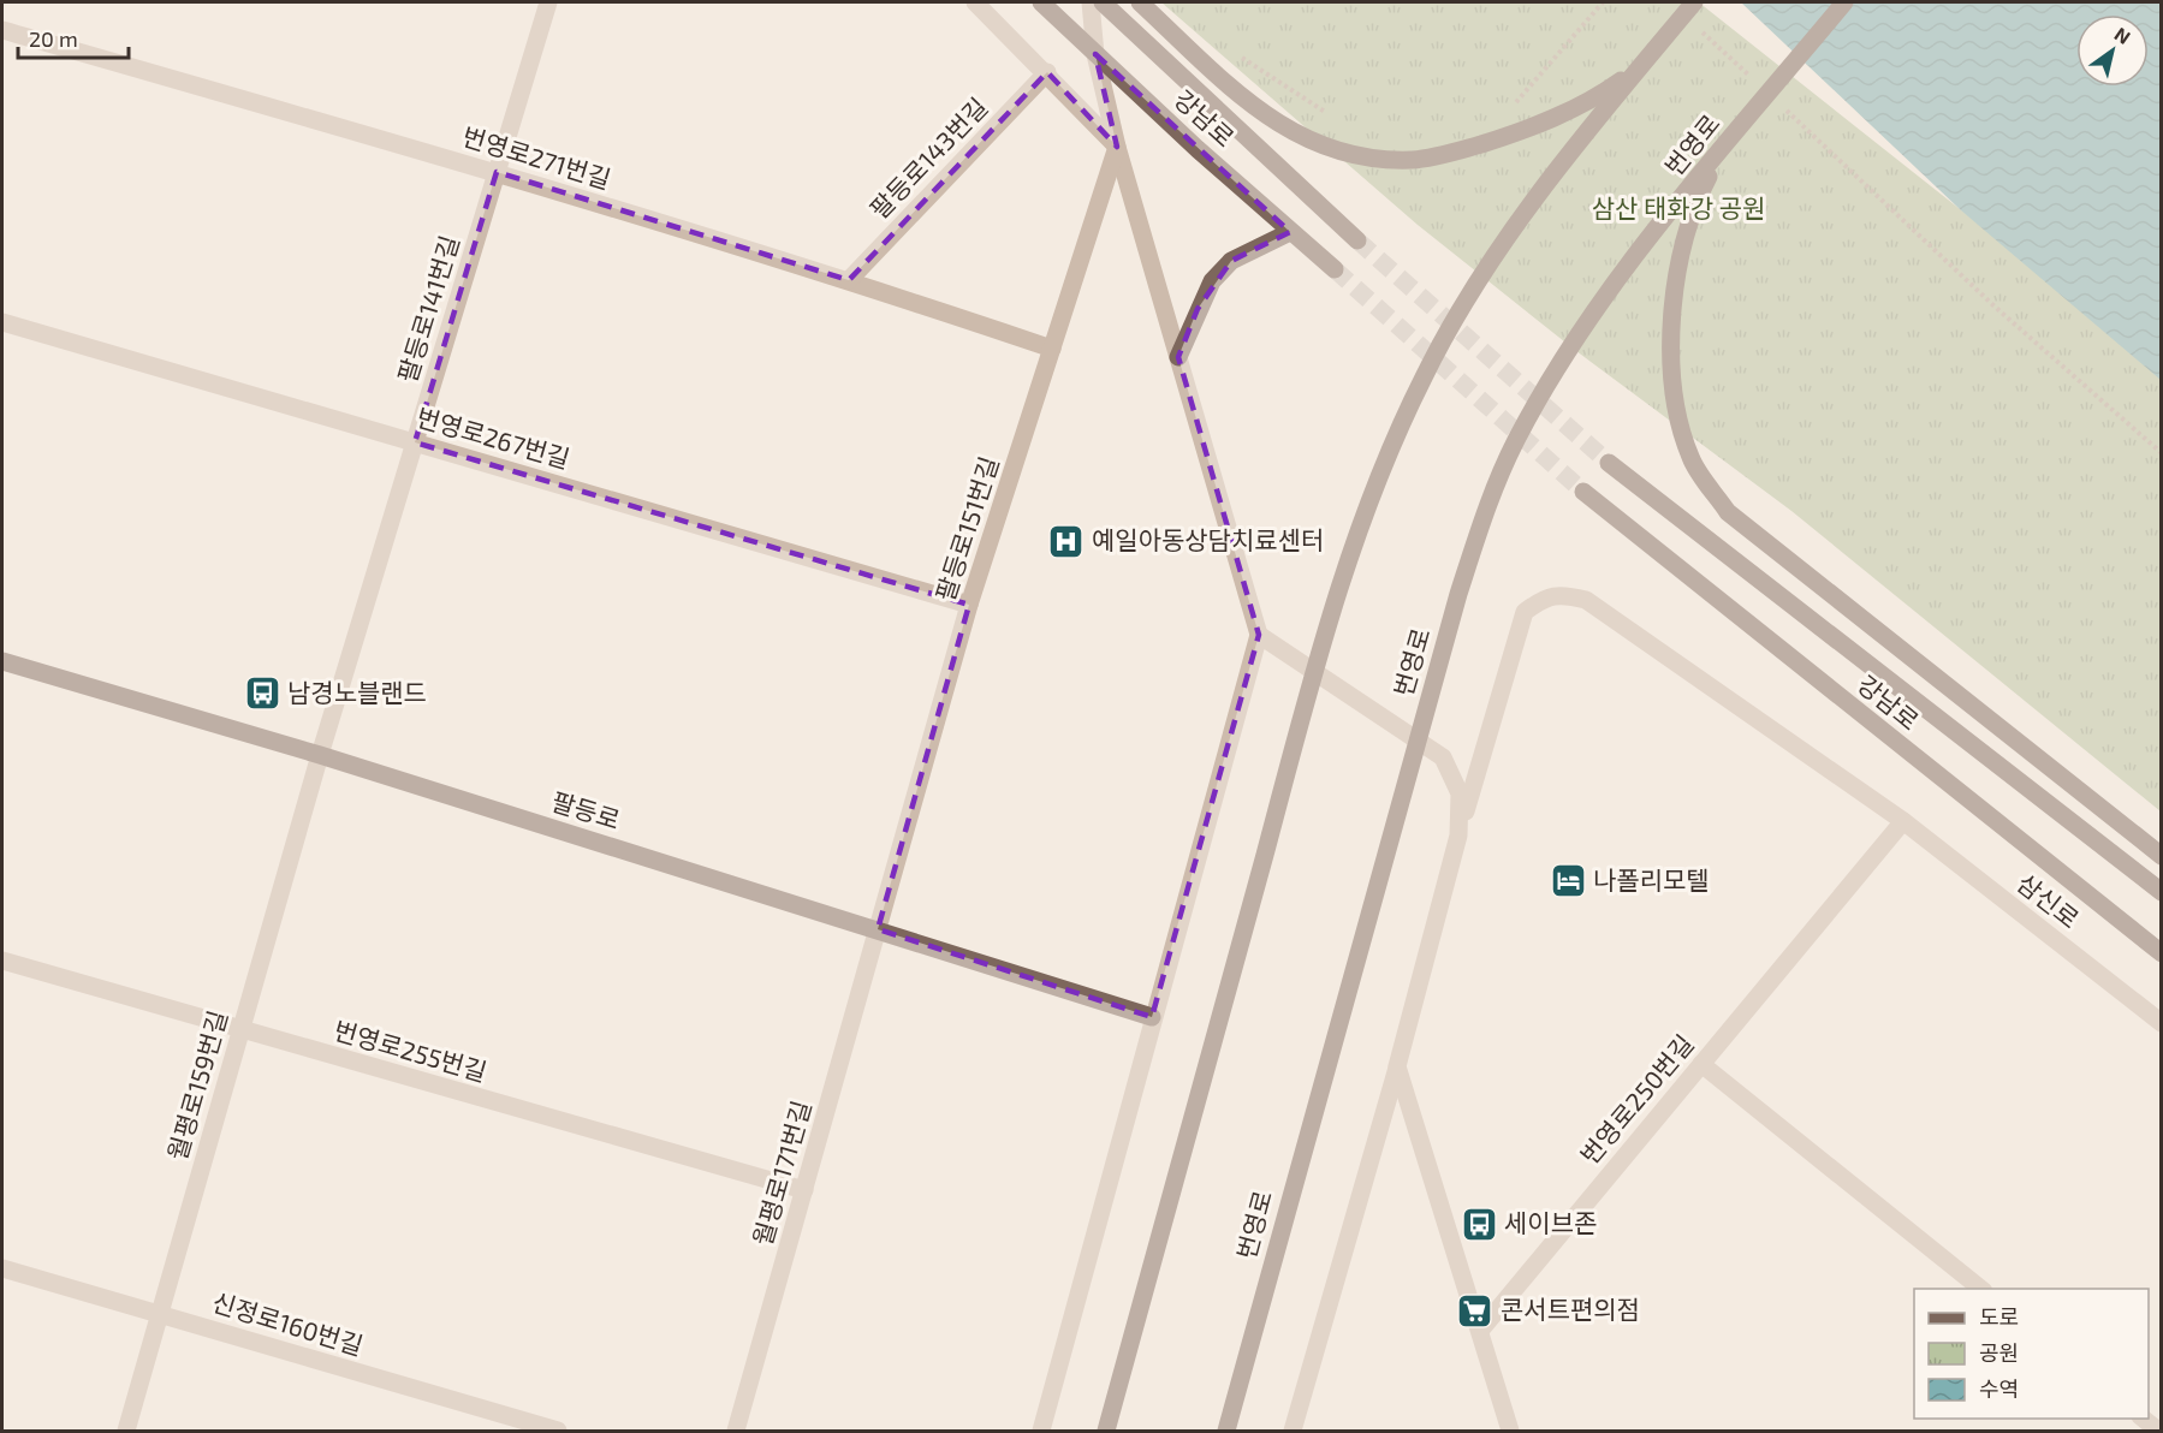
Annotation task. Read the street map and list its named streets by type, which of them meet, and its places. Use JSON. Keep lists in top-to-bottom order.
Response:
{
  "streets": {
    "main road": ["강남로", "번영로", "팔등로"],
    "street": [
      "번영로271번길",
      "팔등로143번길",
      "팔등로141번길",
      "번영로267번길",
      "팔등로151번길",
      "삼신로",
      "번영로255번길",
      "월평로159번길",
      "번영로250번길",
      "월평로171번길",
      "신정로160번길"
    ]
  },
  "crossings": [
    ["번영로271번길", "팔등로143번길"],
    ["번영로271번길", "팔등로141번길"],
    ["번영로271번길", "팔등로151번길"],
    ["팔등로141번길", "번영로267번길"],
    ["팔등로141번길", "팔등로"],
    ["팔등로141번길", "월평로159번길"],
    ["번영로267번길", "팔등로151번길"],
    ["팔등로151번길", "팔등로"],
    ["팔등로151번길", "월평로171번길"],
    ["팔등로", "월평로159번길"],
    ["팔등로", "월평로171번길"],
    ["삼신로", "번영로250번길"],
    ["번영로255번길", "월평로159번길"],
    ["번영로255번길", "월평로171번길"],
    ["월평로159번길", "신정로160번길"]
  ],
  "parks": ["삼산 태화강 공원"],
  "places": {
    "hospital": ["예일아동상담치료센터"],
    "bus stop": ["남경노블랜드", "세이브존"],
    "hotel": ["나폴리모텔"],
    "supermarket": ["콘서트편의점"]
  },
  "legend": ["도로", "공원", "수역"],
  "scale_bar": "20 m",
  "north": "top right"
}
